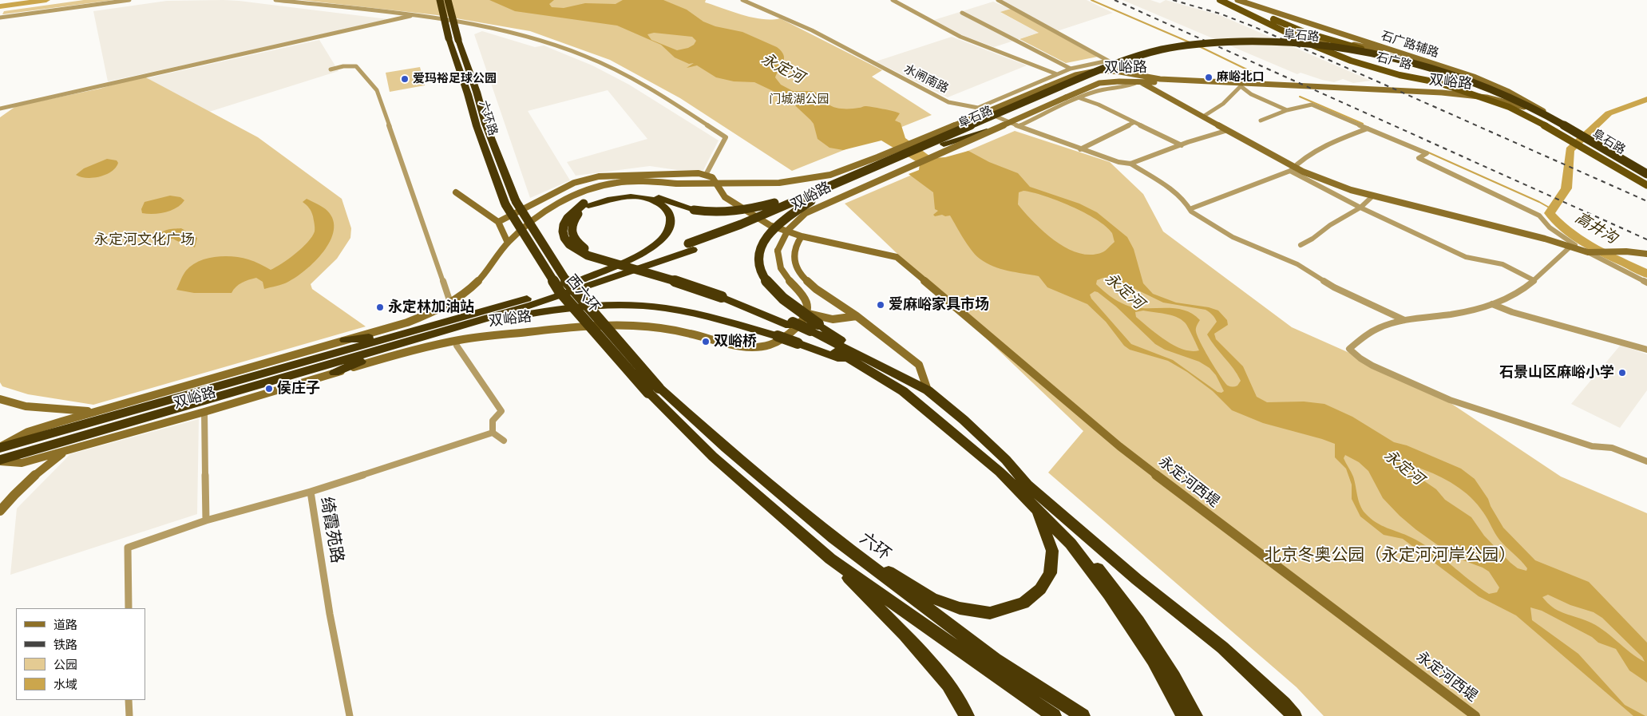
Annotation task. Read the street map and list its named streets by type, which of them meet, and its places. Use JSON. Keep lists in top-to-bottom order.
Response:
{
  "streets": {
    "highway": [
      "阜石路",
      "双峪路",
      "六环路",
      "西六环",
      "六环"
    ],
    "main road": ["石广路"],
    "street": [
      "石广路辅路",
      "水闸南路",
      "永定河西堤",
      "绮霞苑路"
    ]
  },
  "crossings": [
    ["阜石路", "石广路"],
    ["阜石路", "双峪路"],
    ["石广路辅路", "双峪路"],
    ["石广路", "双峪路"],
    ["双峪路", "水闸南路"],
    ["六环路", "西六环"],
    ["西六环", "六环"]
  ],
  "water": ["永定河", "高井沟"],
  "parks": ["门城湖公园", "永定河文化广场", "北京冬奥公园（永定河河岸公园）"],
  "places": [
    "麻峪北口",
    "爱玛裕足球公园",
    "爱麻峪家具市场",
    "永定林加油站",
    "双峪桥",
    "石景山区麻峪小学",
    "侯庄子"
  ],
  "legend": [
    "道路",
    "铁路",
    "公园",
    "水域"
  ]
}
